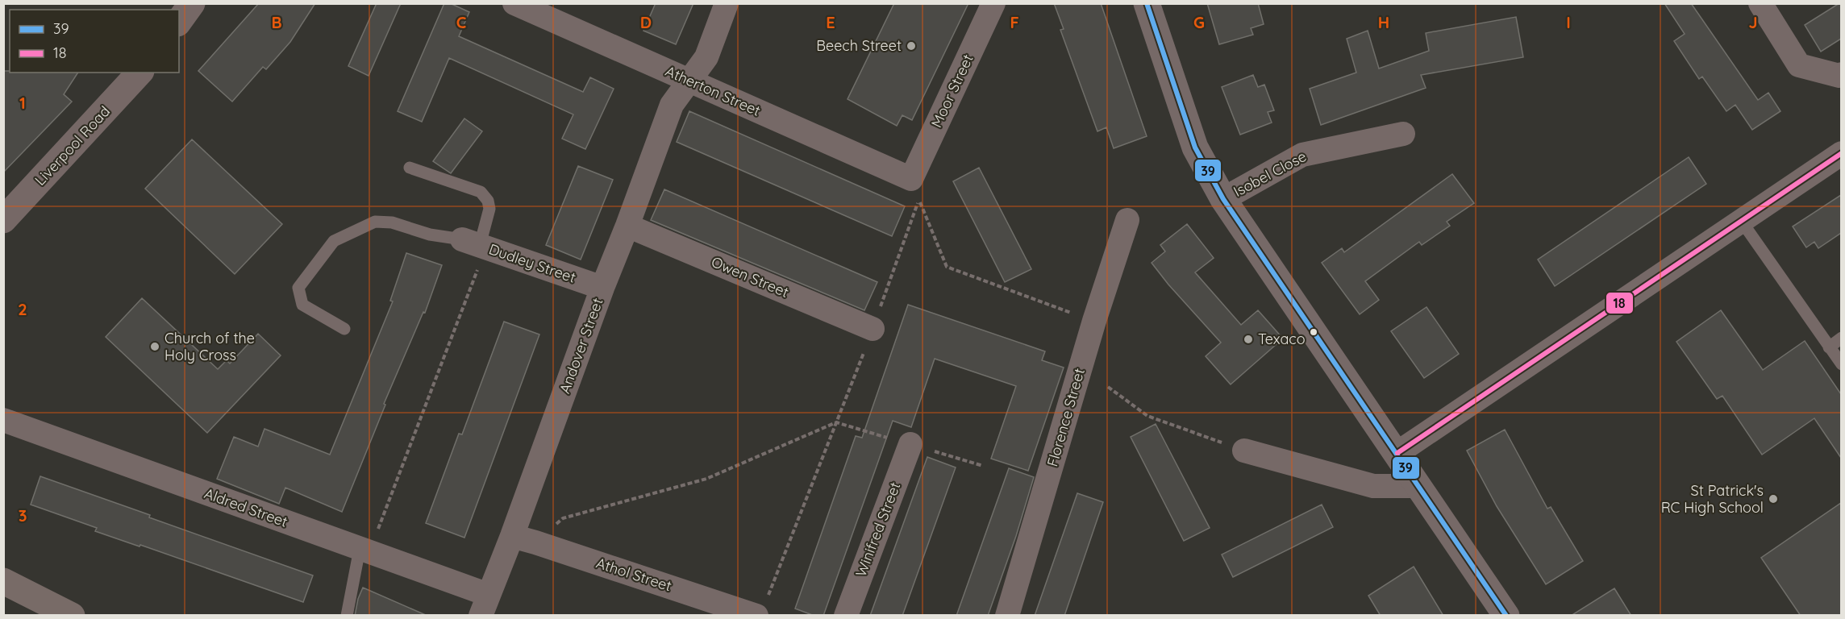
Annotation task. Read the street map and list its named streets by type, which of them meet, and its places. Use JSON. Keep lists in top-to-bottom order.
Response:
{
  "streets": {
    "main road": ["Liverpool Road"],
    "street": [
      "Atherton Street",
      "Moor Street",
      "Isobel Close",
      "Dudley Street",
      "Owen Street",
      "Andover Street",
      "Florence Street",
      "Aldred Street",
      "Winifred Street",
      "Athol Street"
    ]
  },
  "crossings": [
    ["Atherton Street", "Moor Street"],
    ["Atherton Street", "Andover Street"],
    ["Dudley Street", "Andover Street"],
    ["Owen Street", "Andover Street"],
    ["Andover Street", "Aldred Street"],
    ["Andover Street", "Athol Street"]
  ],
  "places": [
    "Beech Street",
    "Texaco",
    "Church of the Holy Cross",
    "St Patrick's RC High School"
  ],
  "lines": ["transit line 39", "transit line 18"],
  "legend": ["39", "18"],
  "grid": {
    "columns": [
      "B",
      "C",
      "D",
      "E",
      "F",
      "G",
      "H",
      "I",
      "J"
    ],
    "rows": ["1", "2", "3"]
  }
}
